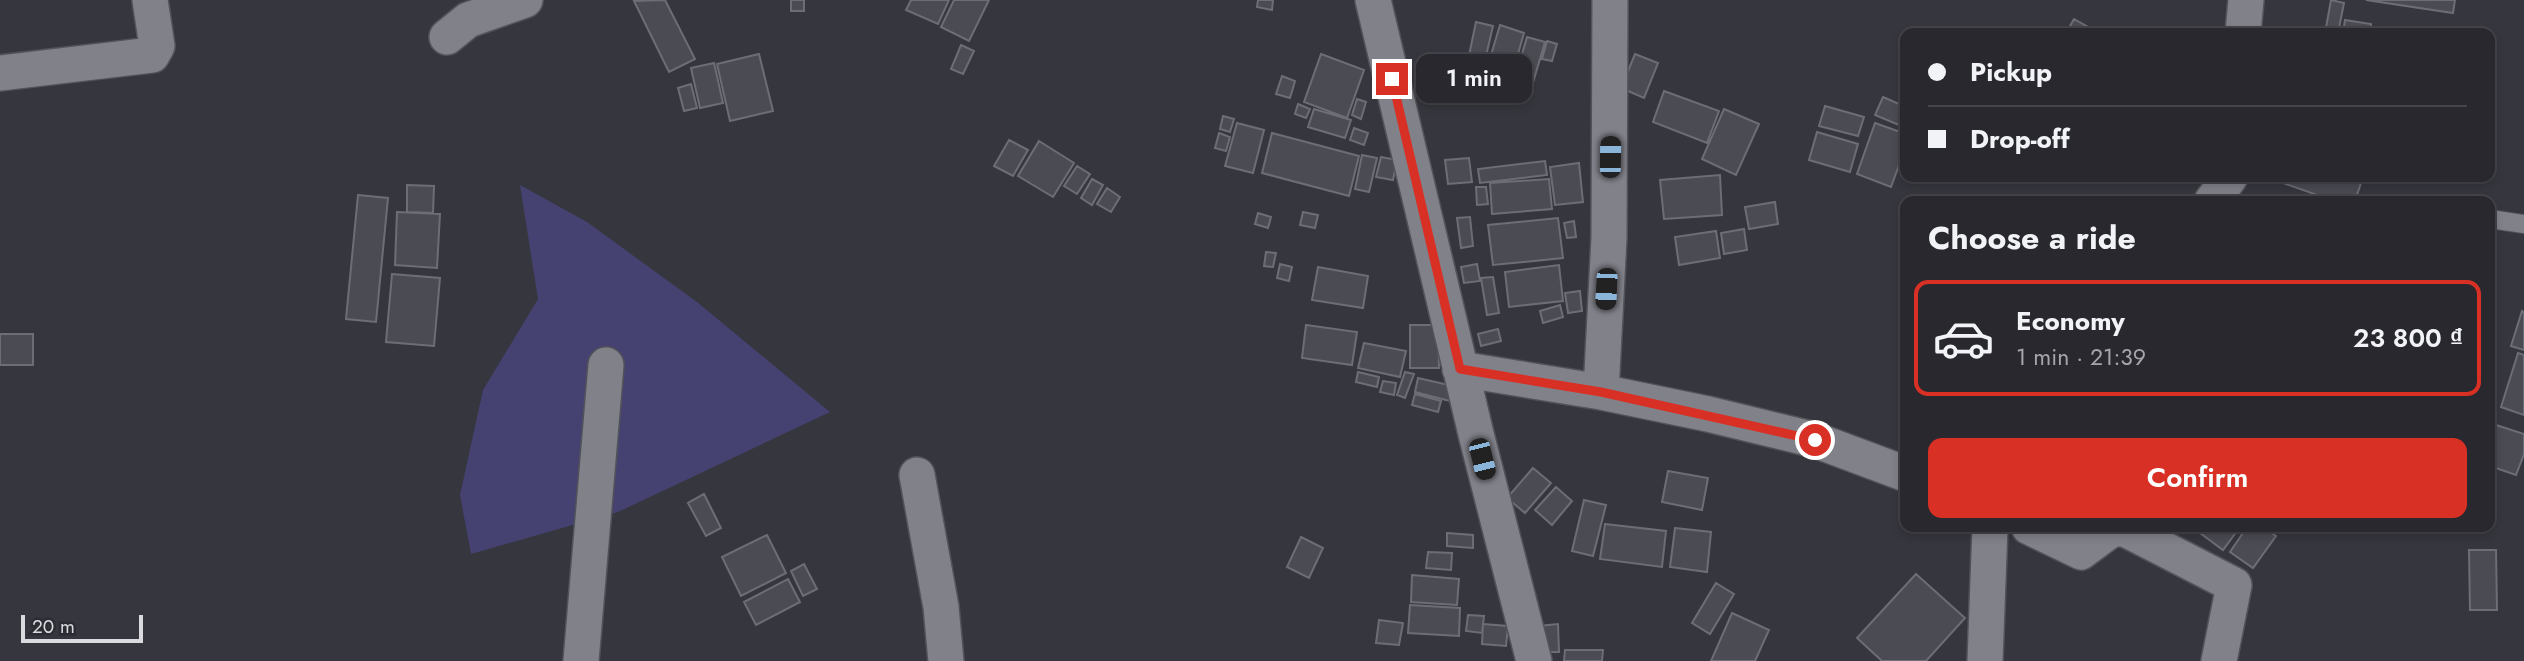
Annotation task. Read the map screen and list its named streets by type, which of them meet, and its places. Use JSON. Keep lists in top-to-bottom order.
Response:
{
  "scale_bar": "20 m",
  "page": {
    "banner": ["Pickup", "Drop-off"],
    "bubble": "1 min",
    "heading": "Choose a ride",
    "list": [
      {
        "name": "Economy",
        "note": "1 min · 21:39",
        "value": "23 800 ₫"
      }
    ],
    "buttons": "Confirm",
    "scale": "20 m"
  }
}
